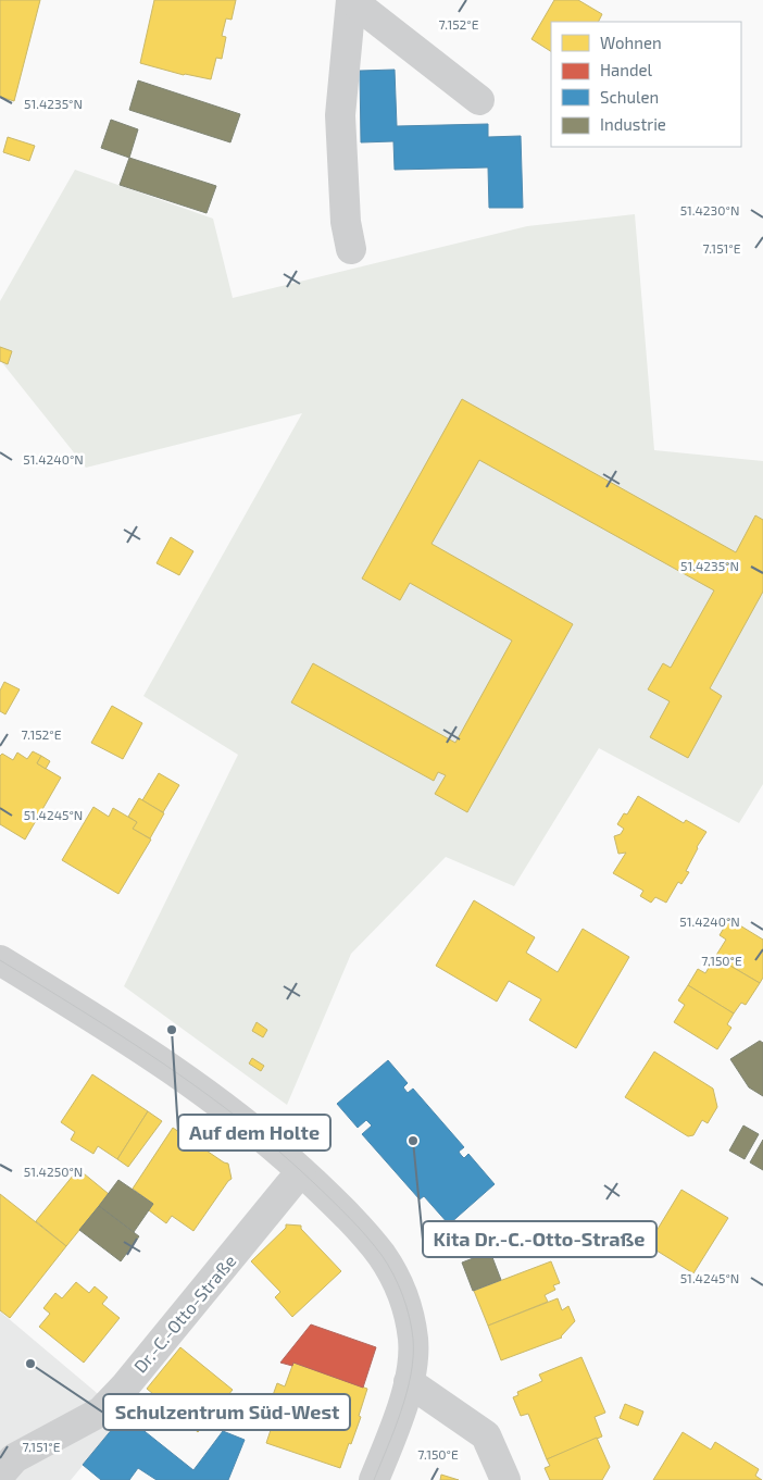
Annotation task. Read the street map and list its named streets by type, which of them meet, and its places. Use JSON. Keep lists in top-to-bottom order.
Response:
{
  "streets": {
    "street": ["Dr.-C.-Otto-Straße"]
  },
  "places": ["Auf dem Holte", "Kita Dr.-C.-Otto-Straße", "Schulzentrum Süd-West"],
  "legend": [
    "Wohnen",
    "Handel",
    "Schulen",
    "Industrie"
  ],
  "coordinates": [
    "7.152°E",
    "51.4235°N",
    "51.4230°N",
    "7.151°E",
    "51.4240°N",
    "51.4245°N",
    "7.150°E",
    "51.4250°N"
  ]
}
